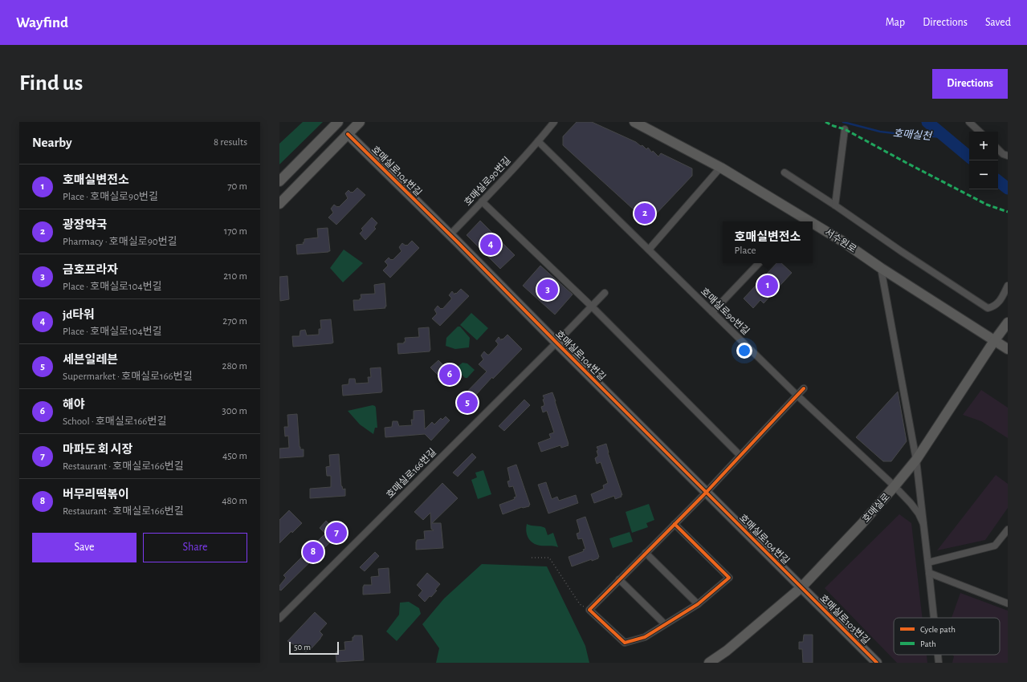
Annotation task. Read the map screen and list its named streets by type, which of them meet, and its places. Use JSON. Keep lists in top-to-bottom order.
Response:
{
  "streets": {
    "street": [
      "호매실로104번길",
      "호매실로90번길",
      "서수원로",
      "호매실로166번길",
      "호매실로",
      "호매실로103번길"
    ]
  },
  "crossings": [
    ["호매실로104번길", "호매실로90번길"],
    ["호매실로104번길", "호매실로166번길"],
    ["호매실로104번길", "호매실로"],
    ["호매실로104번길", "호매실로103번길"],
    ["호매실로90번길", "호매실로"],
    ["서수원로", "호매실로"],
    ["호매실로", "호매실로103번길"]
  ],
  "water": ["호매실천"],
  "legend": ["Cycle path", "Path"],
  "scale_bar": "50 m",
  "page": {
    "header": "Wayfind",
    "nav": ["Map", "Directions", "Saved"],
    "buttons": [
      "Directions",
      ["Save", "Share"]
    ],
    "title": "Find us",
    "heading": ["Nearby", "8 results"],
    "map_buttons": ["+", "−"],
    "list": [
      {
        "mark": "1",
        "name": "호매실변전소",
        "note": "Place · 호매실로90번길",
        "value": "70 m"
      },
      {
        "mark": "2",
        "name": "광장약국",
        "note": "Pharmacy · 호매실로90번길",
        "value": "170 m"
      },
      {
        "mark": "3",
        "name": "금호프라자",
        "note": "Place · 호매실로104번길",
        "value": "210 m"
      },
      {
        "mark": "4",
        "name": "jd타워",
        "note": "Place · 호매실로104번길",
        "value": "270 m"
      },
      {
        "mark": "5",
        "name": "세븐일레븐",
        "note": "Supermarket · 호매실로166번길",
        "value": "280 m"
      },
      {
        "mark": "6",
        "name": "해야",
        "note": "School · 호매실로166번길",
        "value": "300 m"
      },
      {
        "mark": "7",
        "name": "마파도 회 시장",
        "note": "Restaurant · 호매실로166번길",
        "value": "450 m"
      },
      {
        "mark": "8",
        "name": "버무리떡볶이",
        "note": "Restaurant · 호매실로166번길",
        "value": "480 m"
      }
    ],
    "pins": [
      "2",
      "4",
      "1",
      "3",
      "6",
      "5",
      "7",
      "8"
    ],
    "popup": ["호매실변전소", "Place"],
    "scale": "50 m"
  }
}
